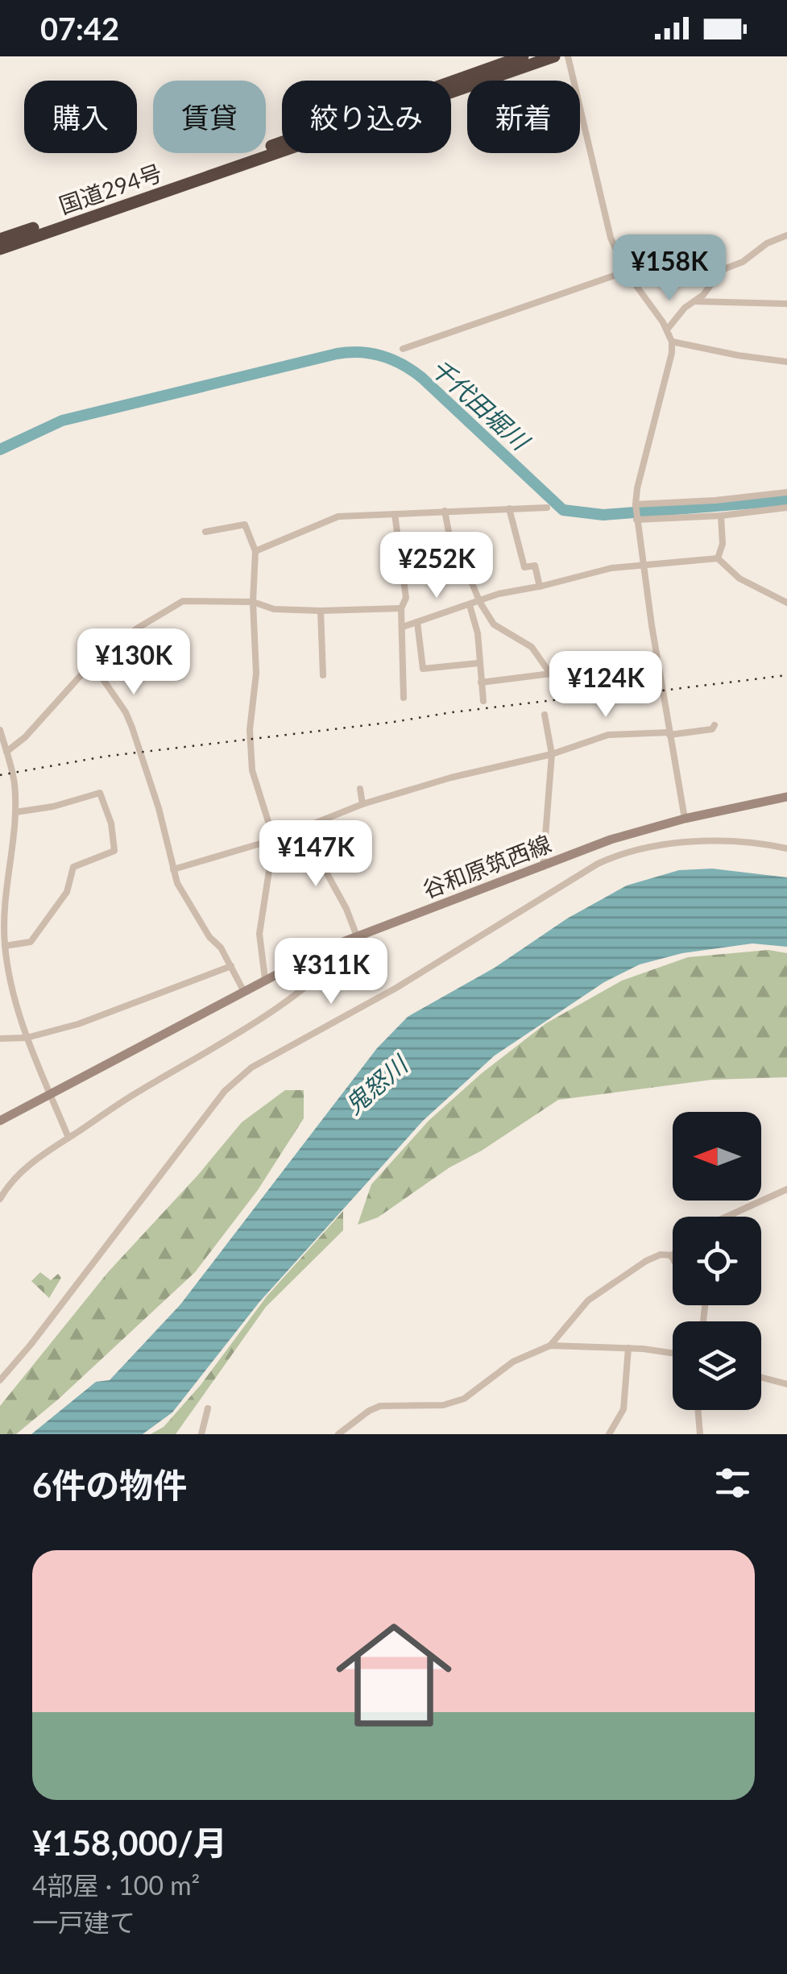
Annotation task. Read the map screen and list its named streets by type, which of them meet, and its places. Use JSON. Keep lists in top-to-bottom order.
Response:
{
  "streets": {
    "highway": ["国道294号"],
    "main road": ["谷和原筑西線"]
  },
  "water": ["千代田堀川", "鬼怒川"],
  "north": "left",
  "page": {
    "status": "07:42",
    "chip": [
      "購入",
      "賃貸",
      "絞り込み",
      "新着"
    ],
    "price": [
      "¥158K",
      "¥252K",
      "¥130K",
      "¥124K",
      "¥147K",
      "¥311K"
    ],
    "heading": "6件の物件",
    "list": [
      {
        "name": "¥158,000/月",
        "note": "4部屋 · 100 m² · 一戸建て"
      }
    ]
  }
}
